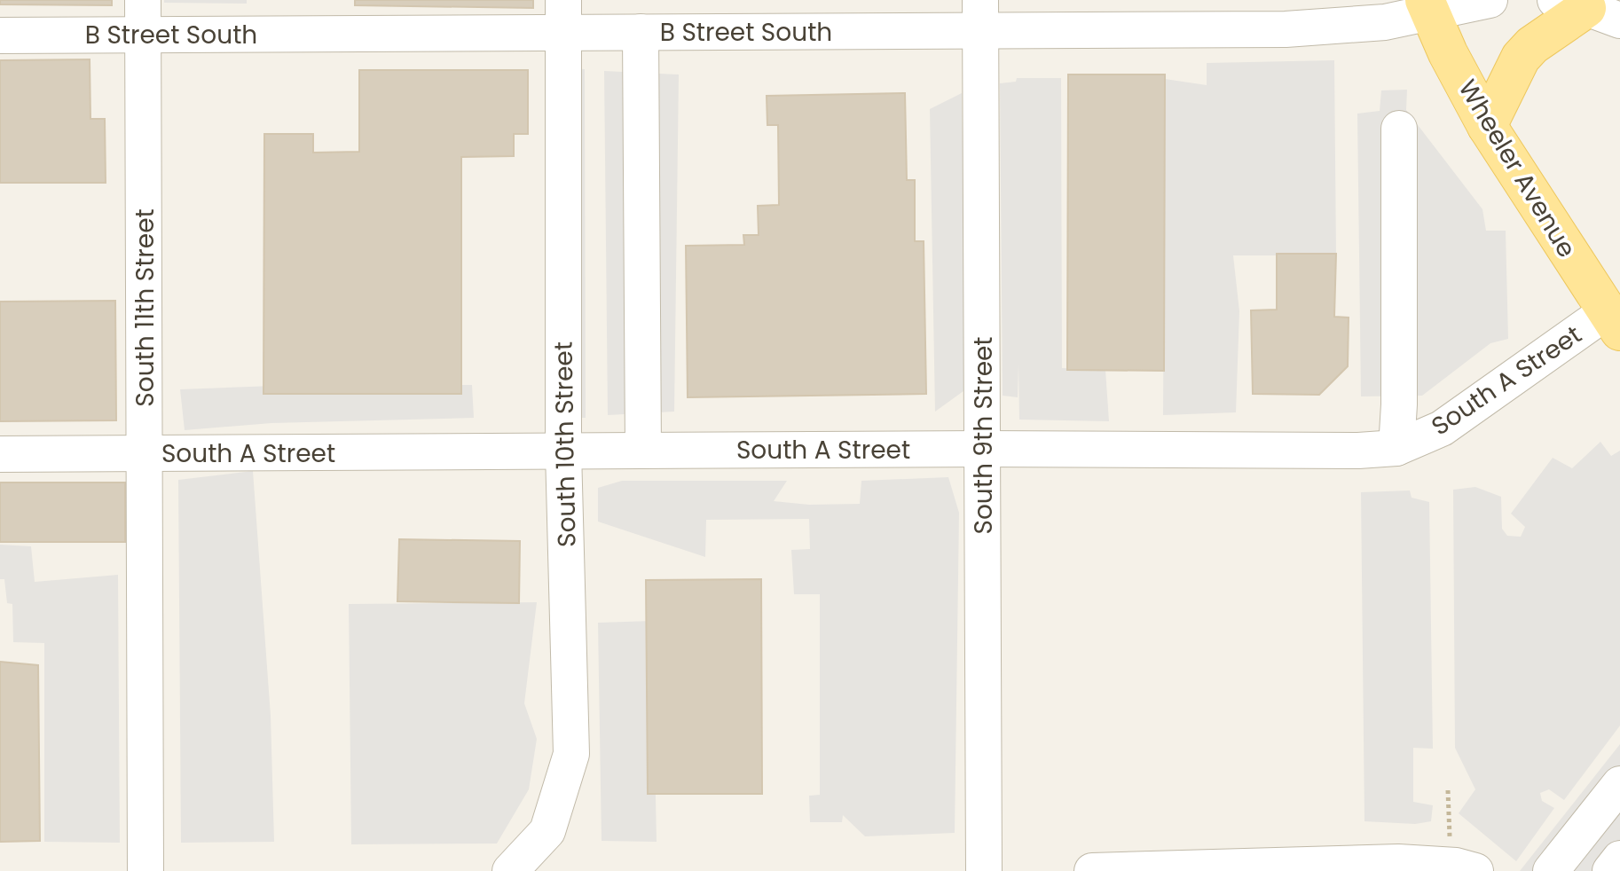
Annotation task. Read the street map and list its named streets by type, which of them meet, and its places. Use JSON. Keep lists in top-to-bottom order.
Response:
{
  "streets": {
    "main road": ["Wheeler Avenue"],
    "street": [
      "B Street South",
      "South 11th Street",
      "South A Street",
      "South 9th Street",
      "South 10th Street"
    ]
  },
  "crossings": [
    ["B Street South", "Wheeler Avenue"],
    ["B Street South", "South 11th Street"],
    ["B Street South", "South 9th Street"],
    ["B Street South", "South 10th Street"],
    ["Wheeler Avenue", "South A Street"],
    ["South 11th Street", "South A Street"],
    ["South A Street", "South 9th Street"],
    ["South A Street", "South 10th Street"]
  ]
}
